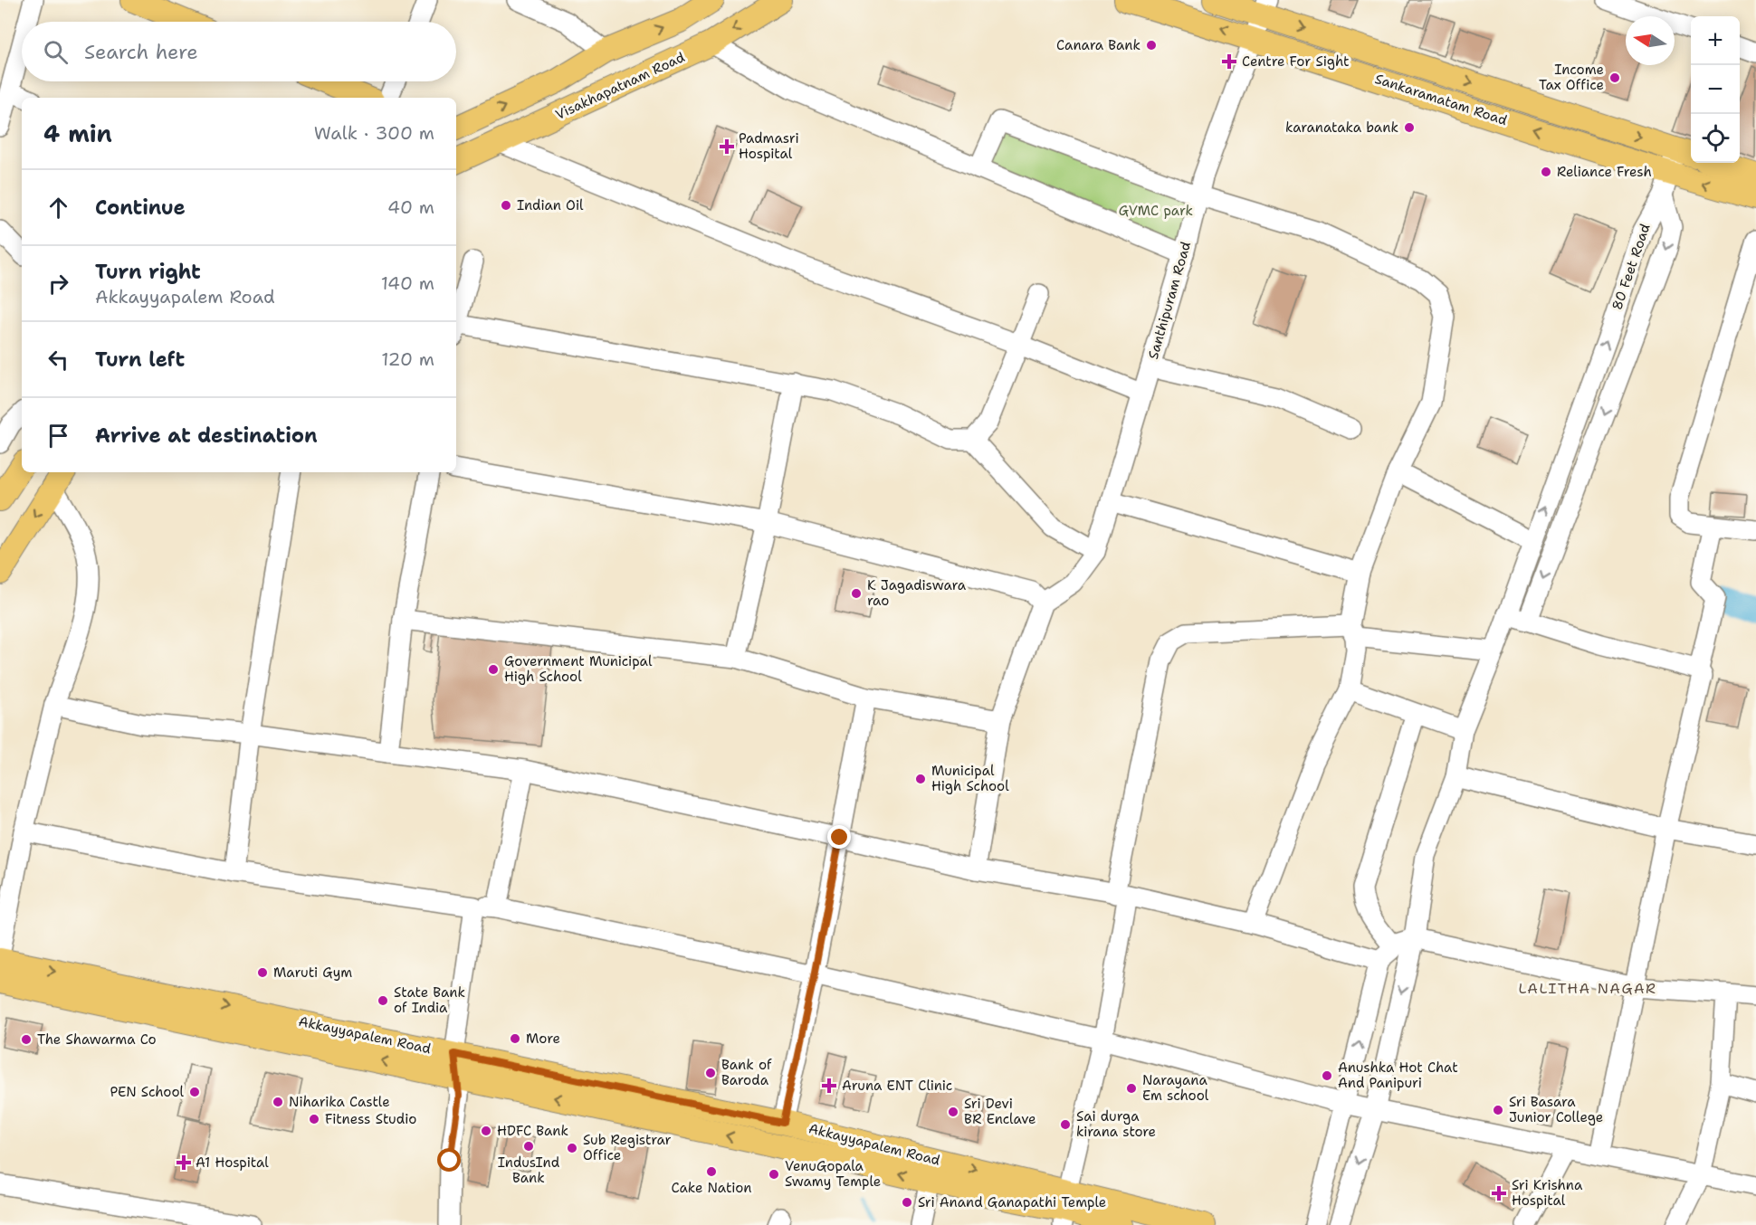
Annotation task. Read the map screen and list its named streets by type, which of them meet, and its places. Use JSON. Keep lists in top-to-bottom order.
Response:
{
  "streets": {
    "main road": ["Visakhapatnam Road", "Sankaramatam Road", "Akkayyapalem Road"],
    "street": ["80 Feet Road", "Santhipuram Road"]
  },
  "crossings": [
    ["Sankaramatam Road", "80 Feet Road"],
    ["Sankaramatam Road", "Santhipuram Road"]
  ],
  "districts": ["LALITHA NAGAR"],
  "parks": ["GVMC park"],
  "places": {
    "other": [
      "Canara Bank",
      "Income Tax Office",
      "karanataka bank",
      "Reliance Fresh",
      "Indian Oil",
      "K Jagadiswara rao",
      "Government Municipal High School",
      "Municipal High School",
      "Maruti Gym",
      "State Bank of India",
      "More",
      "The Shawarma Co",
      "Bank of Baroda",
      "Anushka Hot Chat And Panipuri",
      "Narayana Em school",
      "PEN School",
      "Niharika Castle",
      "Sri Basara Junior College",
      "Sri Devi BR Enclave",
      "Fitness Studio",
      "Sai durga kirana store",
      "HDFC Bank",
      "IndusInd Bank",
      "Sub Registrar Office",
      "Cake Nation",
      "VenuGopala Swamy Temple",
      "Sri Anand Ganapathi Temple"
    ],
    "health": [
      "Centre For Sight",
      "Padmasri Hospital",
      "Aruna ENT Clinic",
      "A1 Hospital",
      "Sri Krishna Hospital"
    ]
  },
  "north": "left",
  "page": {
    "map_buttons": ["+", "−"],
    "search": "Search here",
    "heading": ["4 min", "Walk · 300 m"],
    "list": [
      ["Continue", "40 m"],
      ["Turn right", "Akkayyapalem Road", "140 m"],
      ["Turn left", "120 m"],
      "Arrive at destination"
    ]
  }
}
